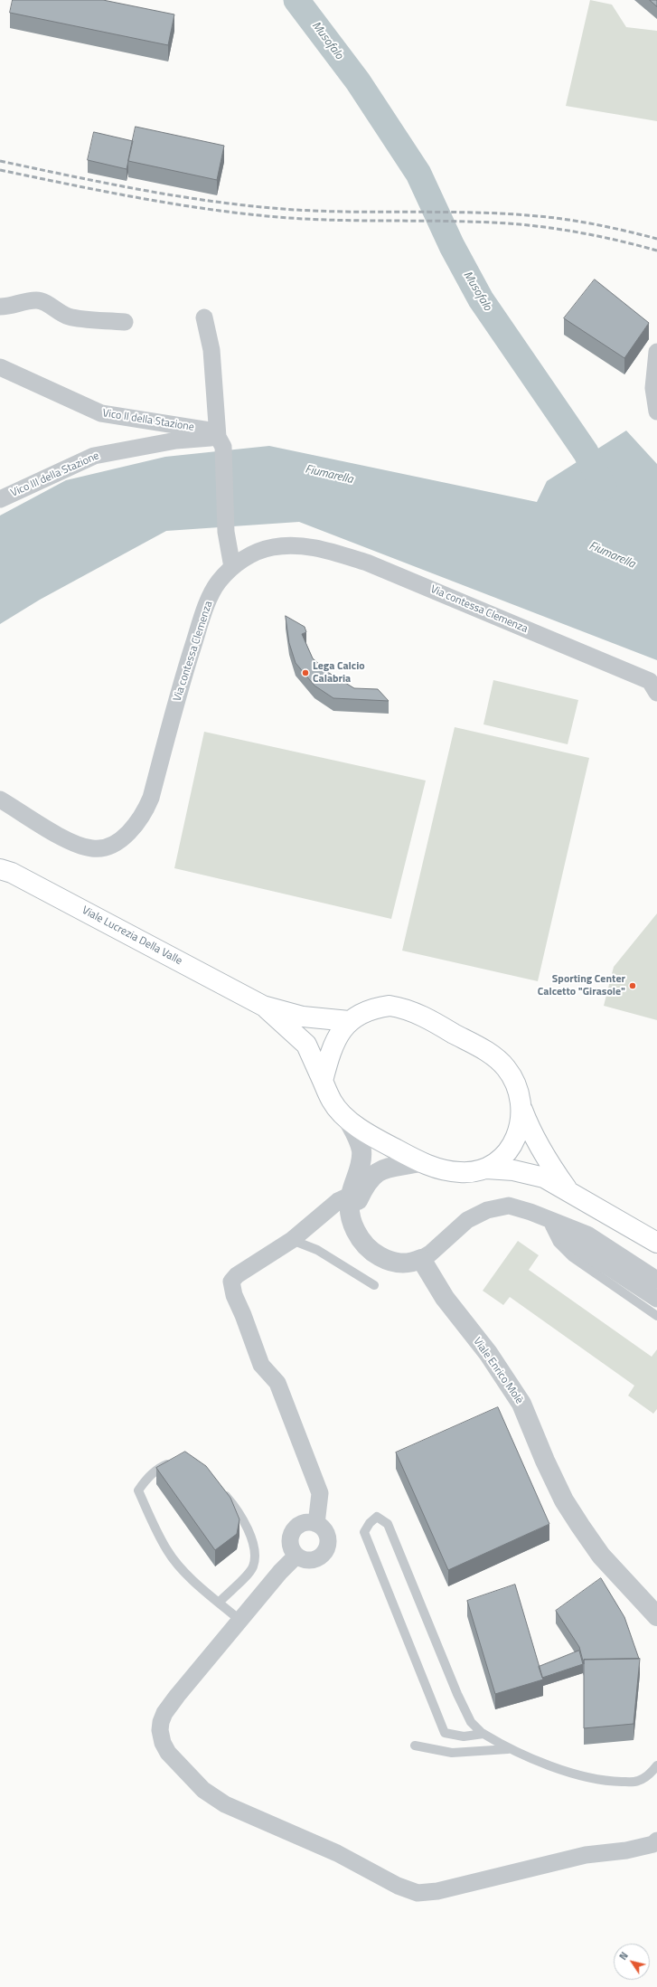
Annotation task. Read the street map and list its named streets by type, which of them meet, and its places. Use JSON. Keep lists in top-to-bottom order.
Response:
{
  "streets": {
    "main road": ["Viale Lucrezia Della Valle"],
    "street": [
      "Vico II della Stazione",
      "Vico III della Stazione",
      "Via contessa Clemenza",
      "Viale Enrico Molè"
    ]
  },
  "crossings": [
    ["Vico II della Stazione", "Vico III della Stazione"]
  ],
  "water": ["Musofalo", "Fiumarella"],
  "places": ["Lega Calcio Calabria", "Sporting Center Calcetto \"Girasole\""],
  "north": "top left"
}
